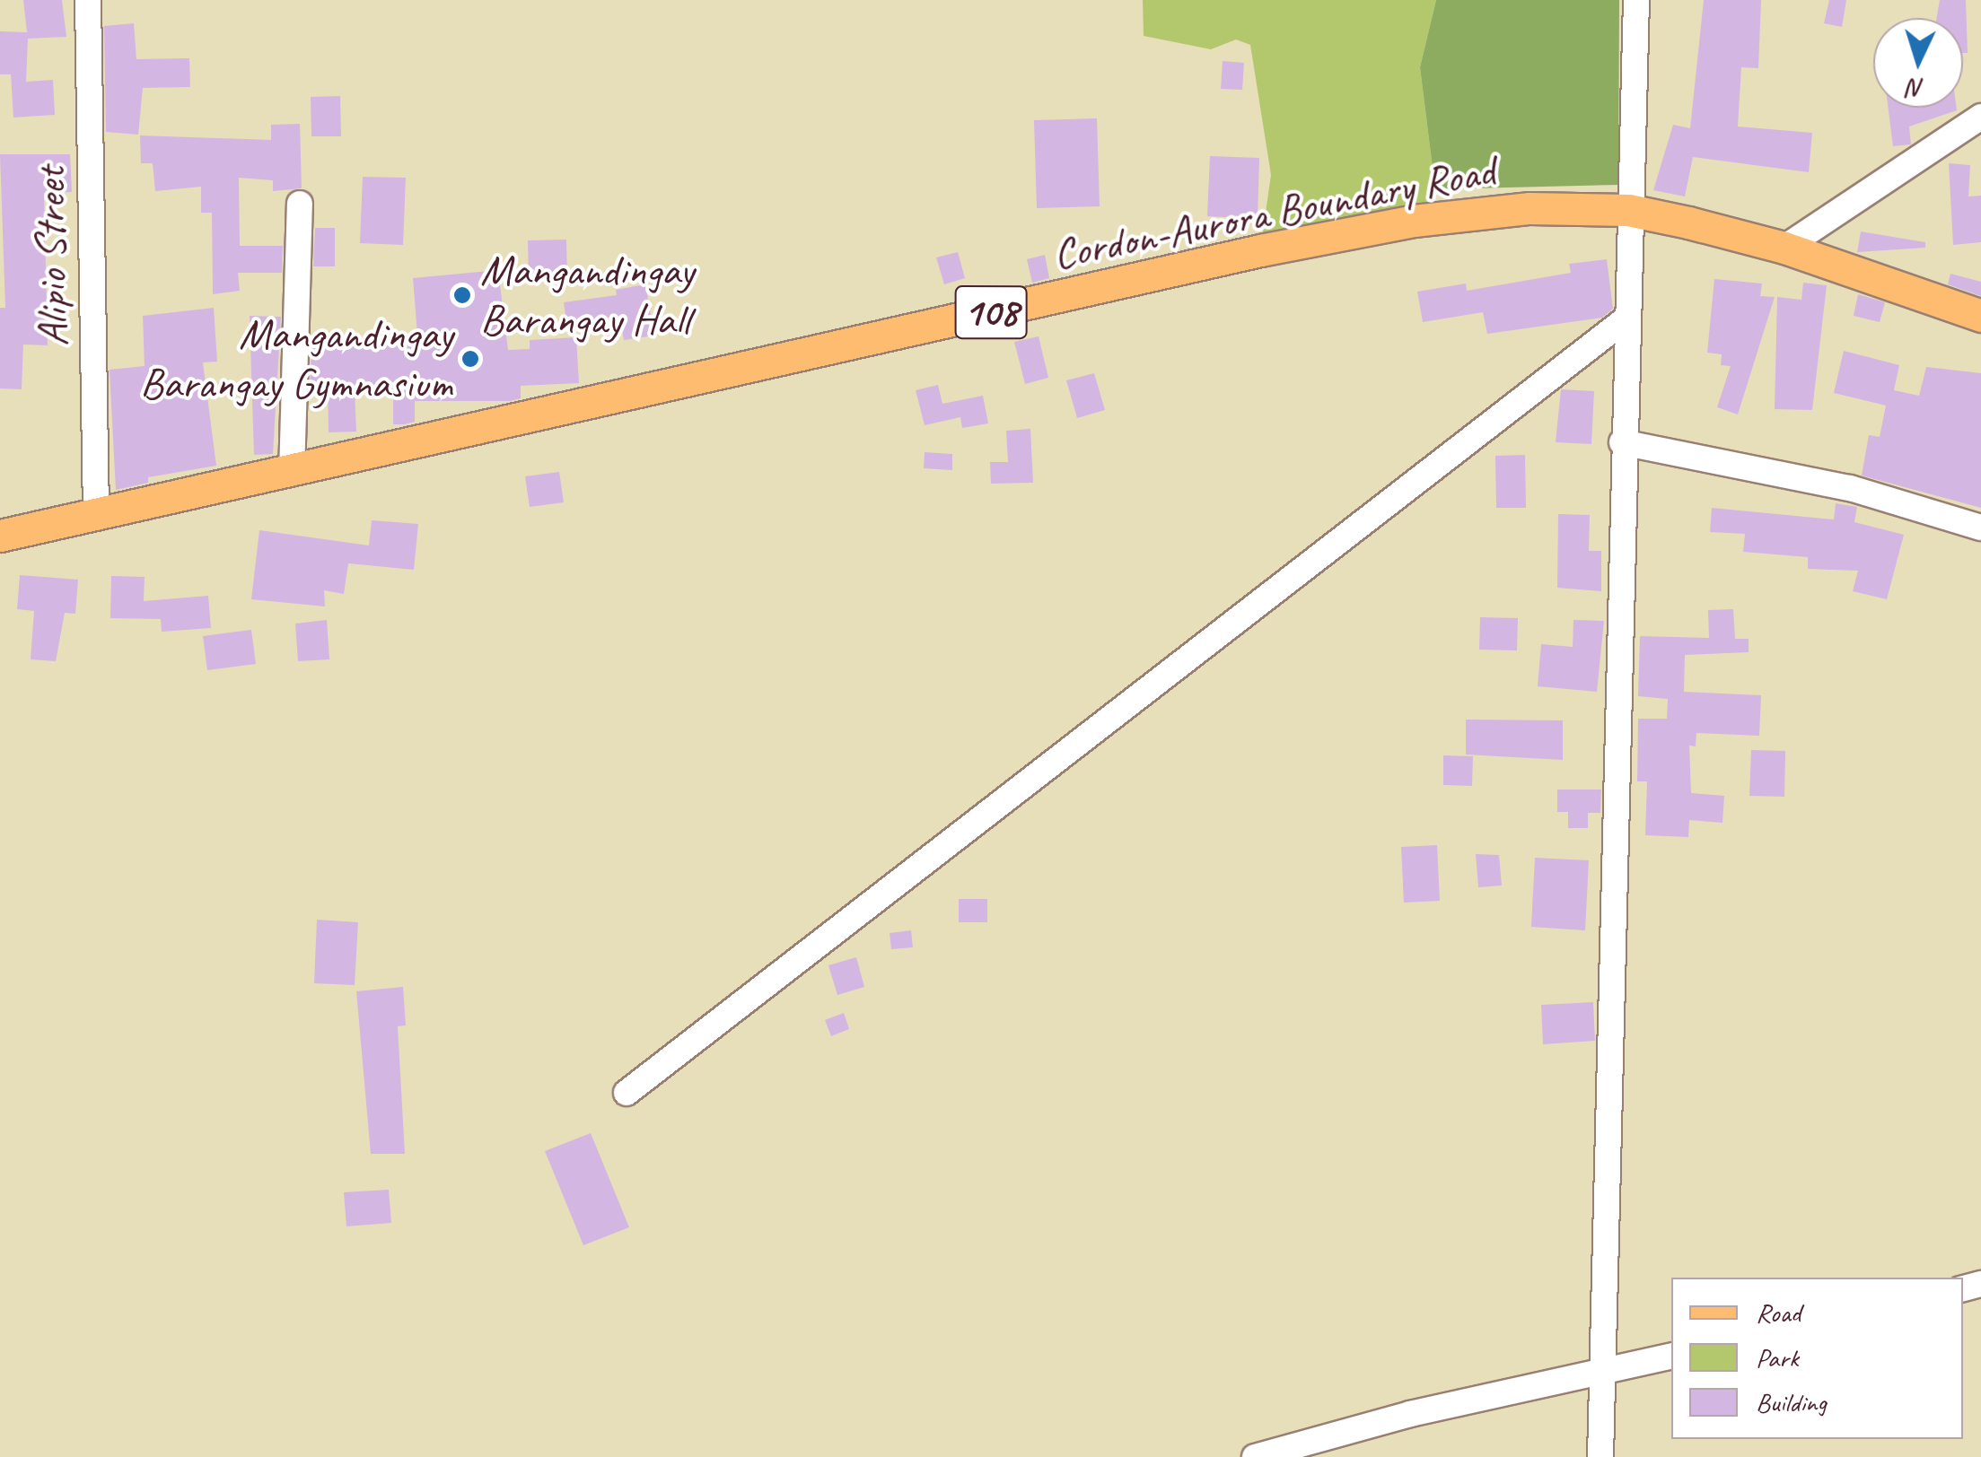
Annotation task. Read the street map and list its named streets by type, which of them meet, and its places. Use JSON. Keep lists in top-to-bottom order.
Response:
{
  "streets": {
    "main road": ["Cordon-Aurora Boundary Road", "108"],
    "street": ["Alipio Street"]
  },
  "crossings": [
    ["Cordon-Aurora Boundary Road", "Alipio Street"]
  ],
  "places": ["Mangandingay Barangay Hall", "Mangandingay Barangay Gymnasium"],
  "legend": ["Road", "Park", "Building"],
  "north": "bottom"
}
